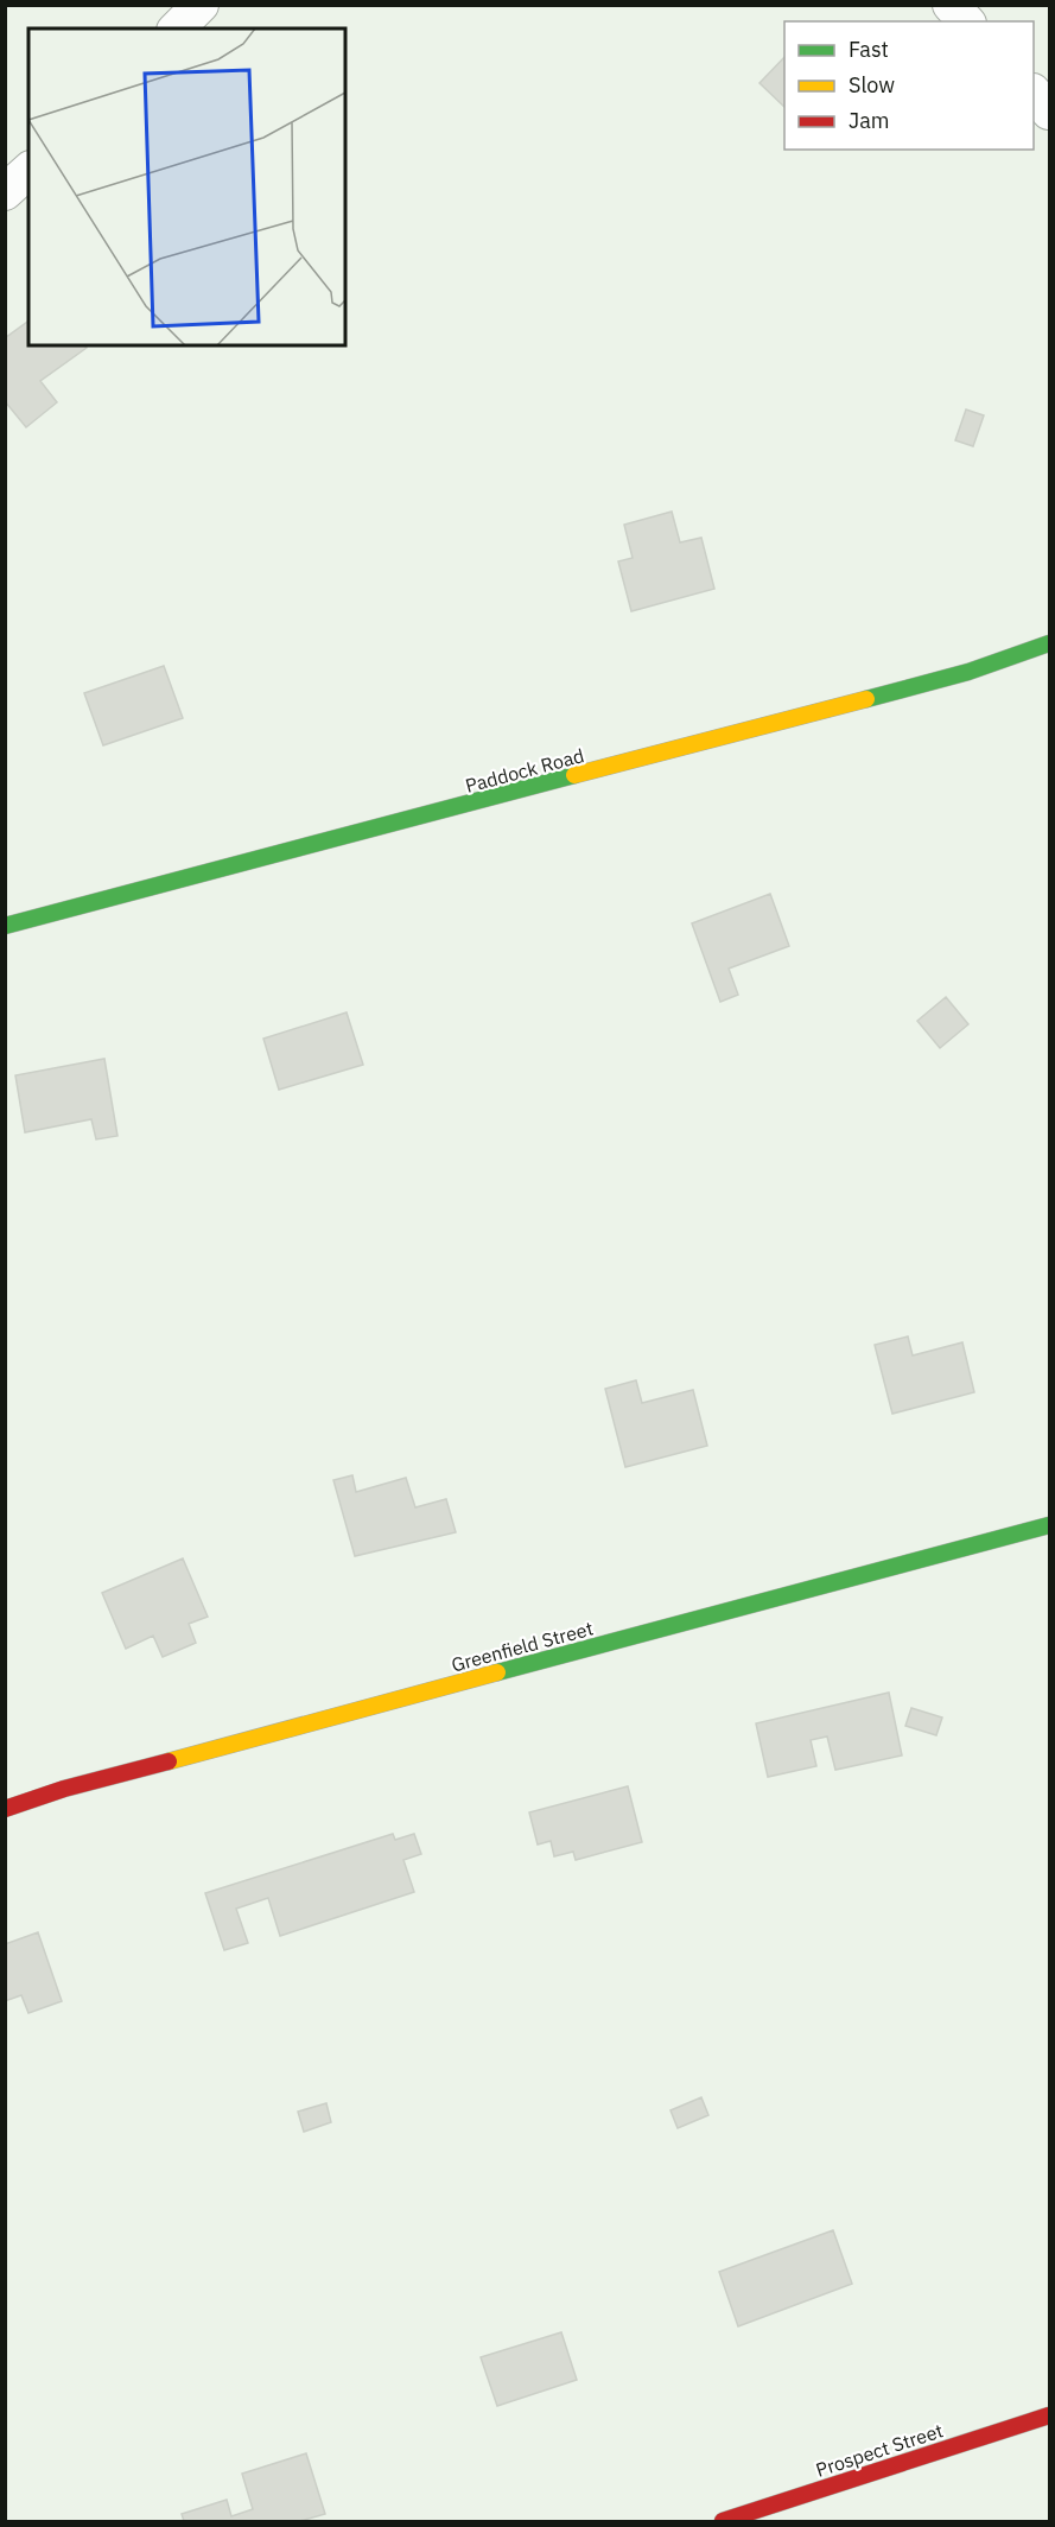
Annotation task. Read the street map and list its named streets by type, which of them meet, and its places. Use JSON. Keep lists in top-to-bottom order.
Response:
{
  "streets": {
    "street": ["Paddock Road", "Greenfield Street", "Prospect Street"]
  },
  "legend": ["Fast", "Slow", "Jam"]
}
